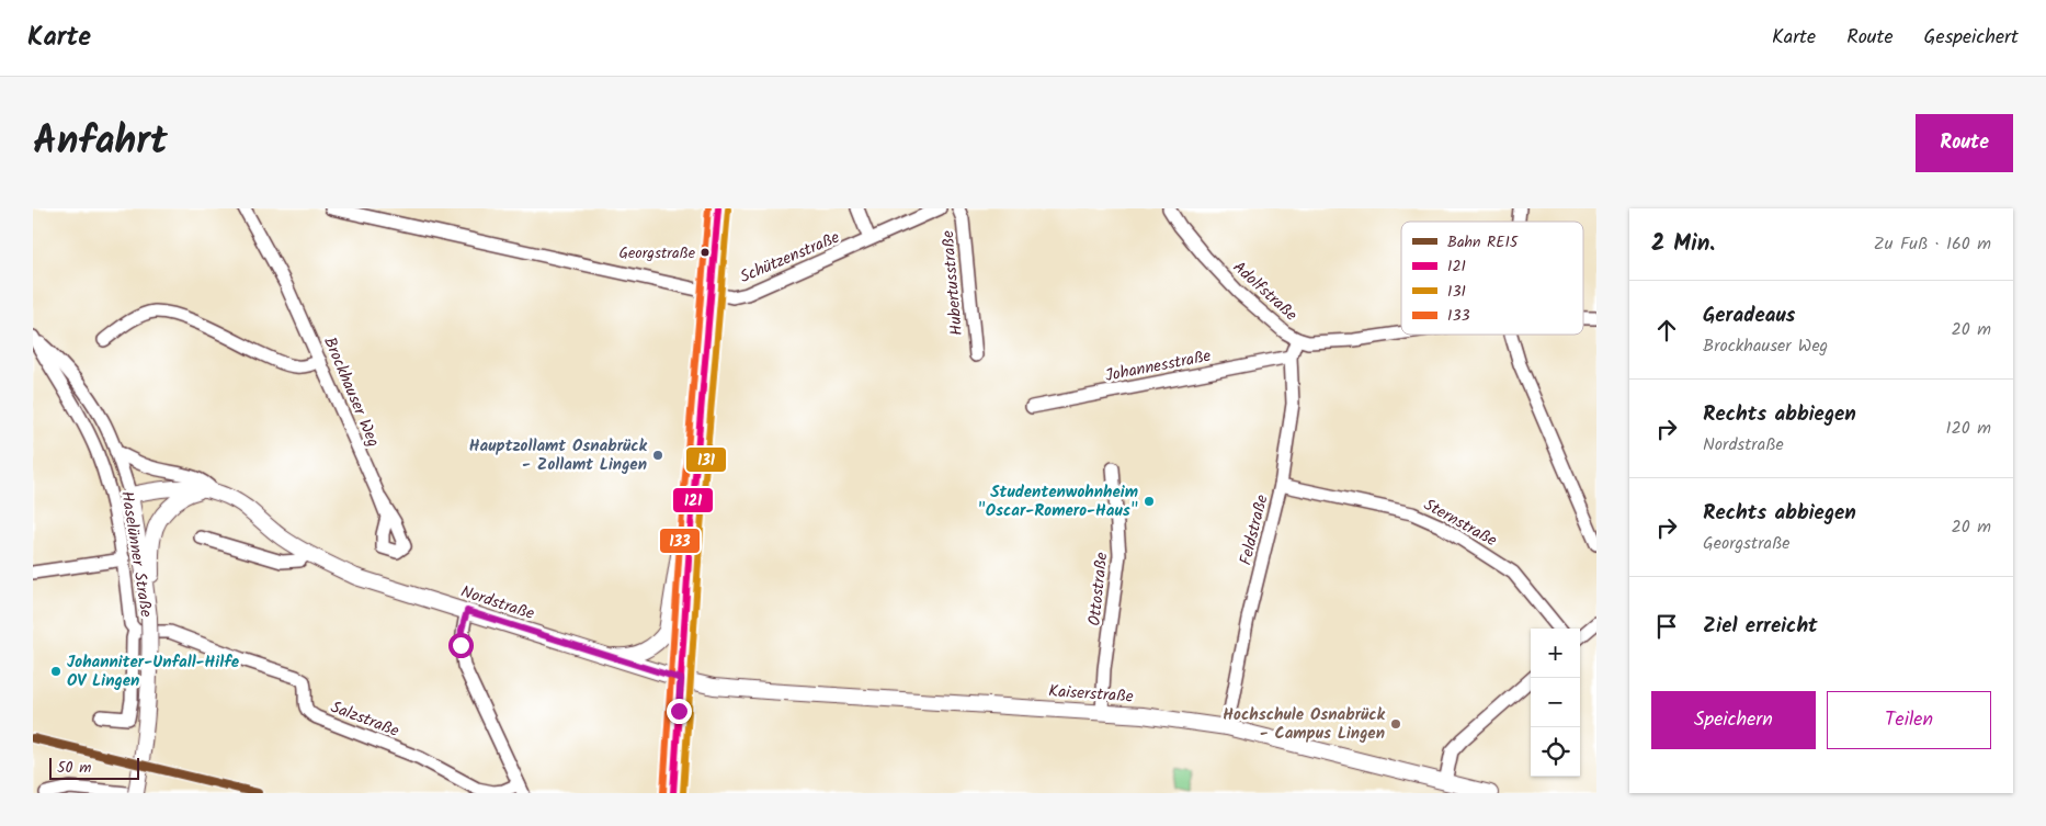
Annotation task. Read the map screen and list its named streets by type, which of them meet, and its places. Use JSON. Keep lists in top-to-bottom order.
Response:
{
  "streets": {
    "main road": ["Nordstraße", "Kaiserstraße"],
    "street": [
      "Schützenstraße",
      "Hubertusstraße",
      "Adolfstraße",
      "Johannesstraße",
      "Brockhauser Weg",
      "Sternstraße",
      "Feldstraße",
      "Haselünner Straße",
      "Ottostraße",
      "Salzstraße"
    ]
  },
  "crossings": [
    ["Adolfstraße", "Feldstraße"],
    ["Johannesstraße", "Feldstraße"],
    ["Sternstraße", "Feldstraße"],
    ["Feldstraße", "Kaiserstraße"],
    ["Haselünner Straße", "Nordstraße"],
    ["Haselünner Straße", "Salzstraße"],
    ["Ottostraße", "Kaiserstraße"],
    ["Nordstraße", "Kaiserstraße"]
  ],
  "places": [
    "Georgstraße",
    "Hauptzollamt Osnabrück - Zollamt Lingen",
    "Studentenwohnheim \"Oscar-Romero-Haus\"",
    "Johanniter-Unfall-Hilfe OV Lingen",
    "Hochschule Osnabrück - Campus Lingen"
  ],
  "lines": [
    "transit line 121",
    "transit line 133",
    "transit line 131",
    "rail line RE15"
  ],
  "legend": [
    "Bahn RE15",
    "121",
    "131",
    "133"
  ],
  "scale_bar": "50 m",
  "page": {
    "header": "Karte",
    "nav": ["Karte", "Route", "Gespeichert"],
    "title": "Anfahrt",
    "buttons": [
      "Route",
      ["Speichern", "Teilen"]
    ],
    "heading": ["2 Min.", "Zu Fuß · 160 m"],
    "list": [
      ["Geradeaus", "Brockhauser Weg", "20 m"],
      ["Rechts abbiegen", "Nordstraße", "120 m"],
      ["Rechts abbiegen", "Georgstraße", "20 m"],
      "Ziel erreicht"
    ],
    "map_buttons": ["+", "−"],
    "scale": "50 m"
  }
}
